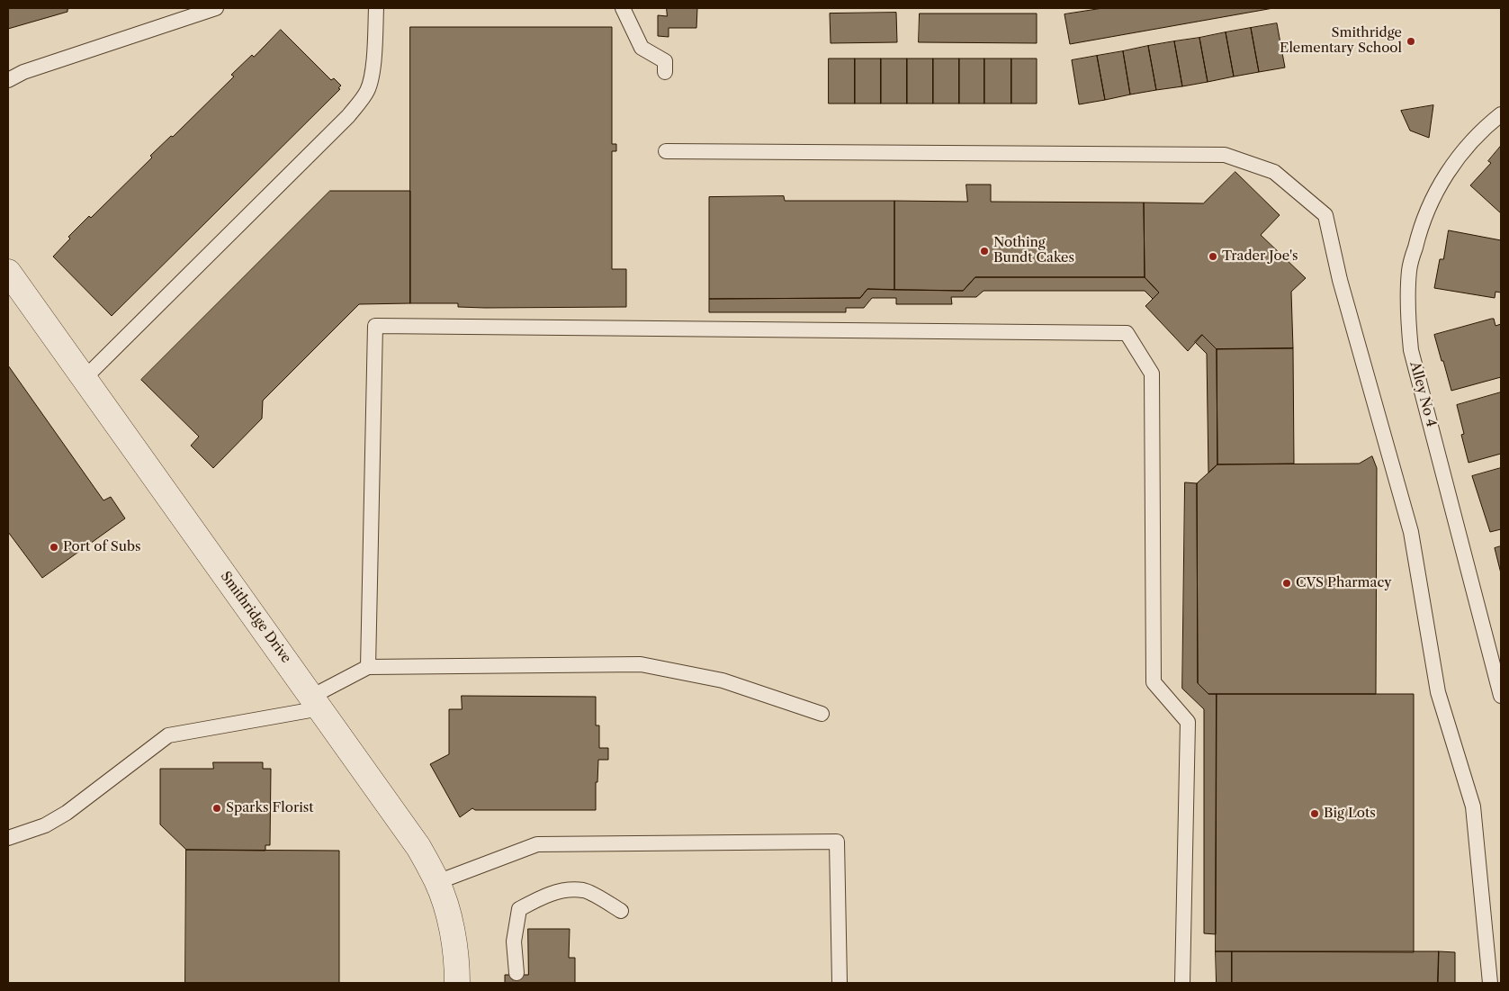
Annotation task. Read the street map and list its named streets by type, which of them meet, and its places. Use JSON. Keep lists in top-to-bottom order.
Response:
{
  "streets": {
    "street": ["Smithridge Drive"],
    "lane": ["Alley No 4"]
  },
  "places": [
    "Smithridge Elementary School",
    "Nothing Bundt Cakes",
    "Trader Joe's",
    "Port of Subs",
    "CVS Pharmacy",
    "Sparks Florist",
    "Big Lots"
  ]
}
